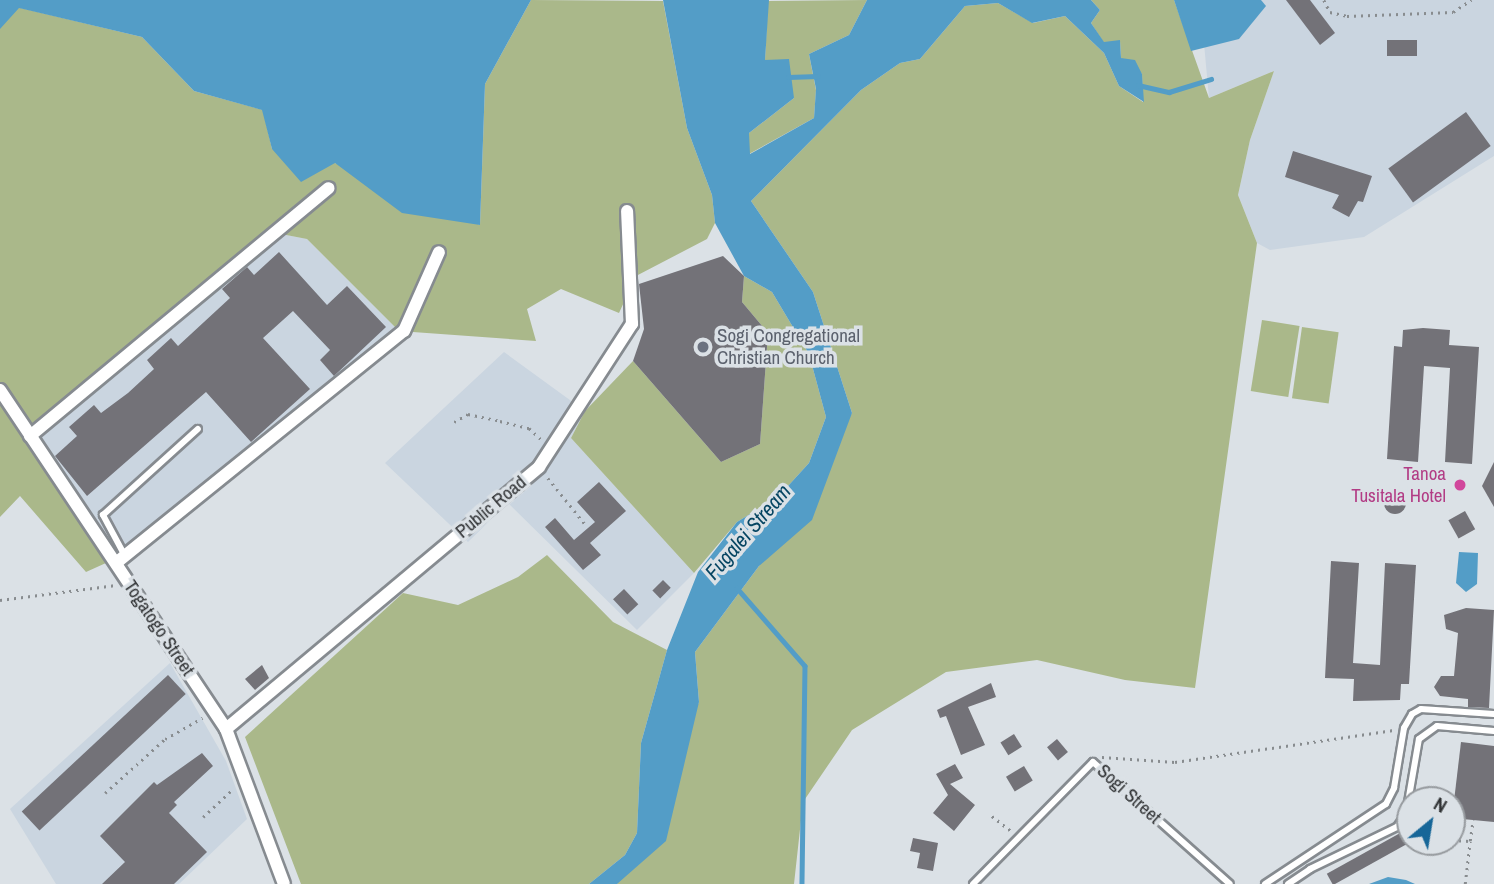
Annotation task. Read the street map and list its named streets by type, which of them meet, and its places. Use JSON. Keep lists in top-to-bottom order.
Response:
{
  "streets": {
    "street": ["Public Road", "Togatogo Street"],
    "lane": ["Sogi Street"]
  },
  "crossings": [
    ["Public Road", "Togatogo Street"]
  ],
  "water": ["Fugalei Stream"],
  "places": ["Sogi Congregational Christian Church", "Tanoa Tusitala Hotel"],
  "north": "top right"
}
